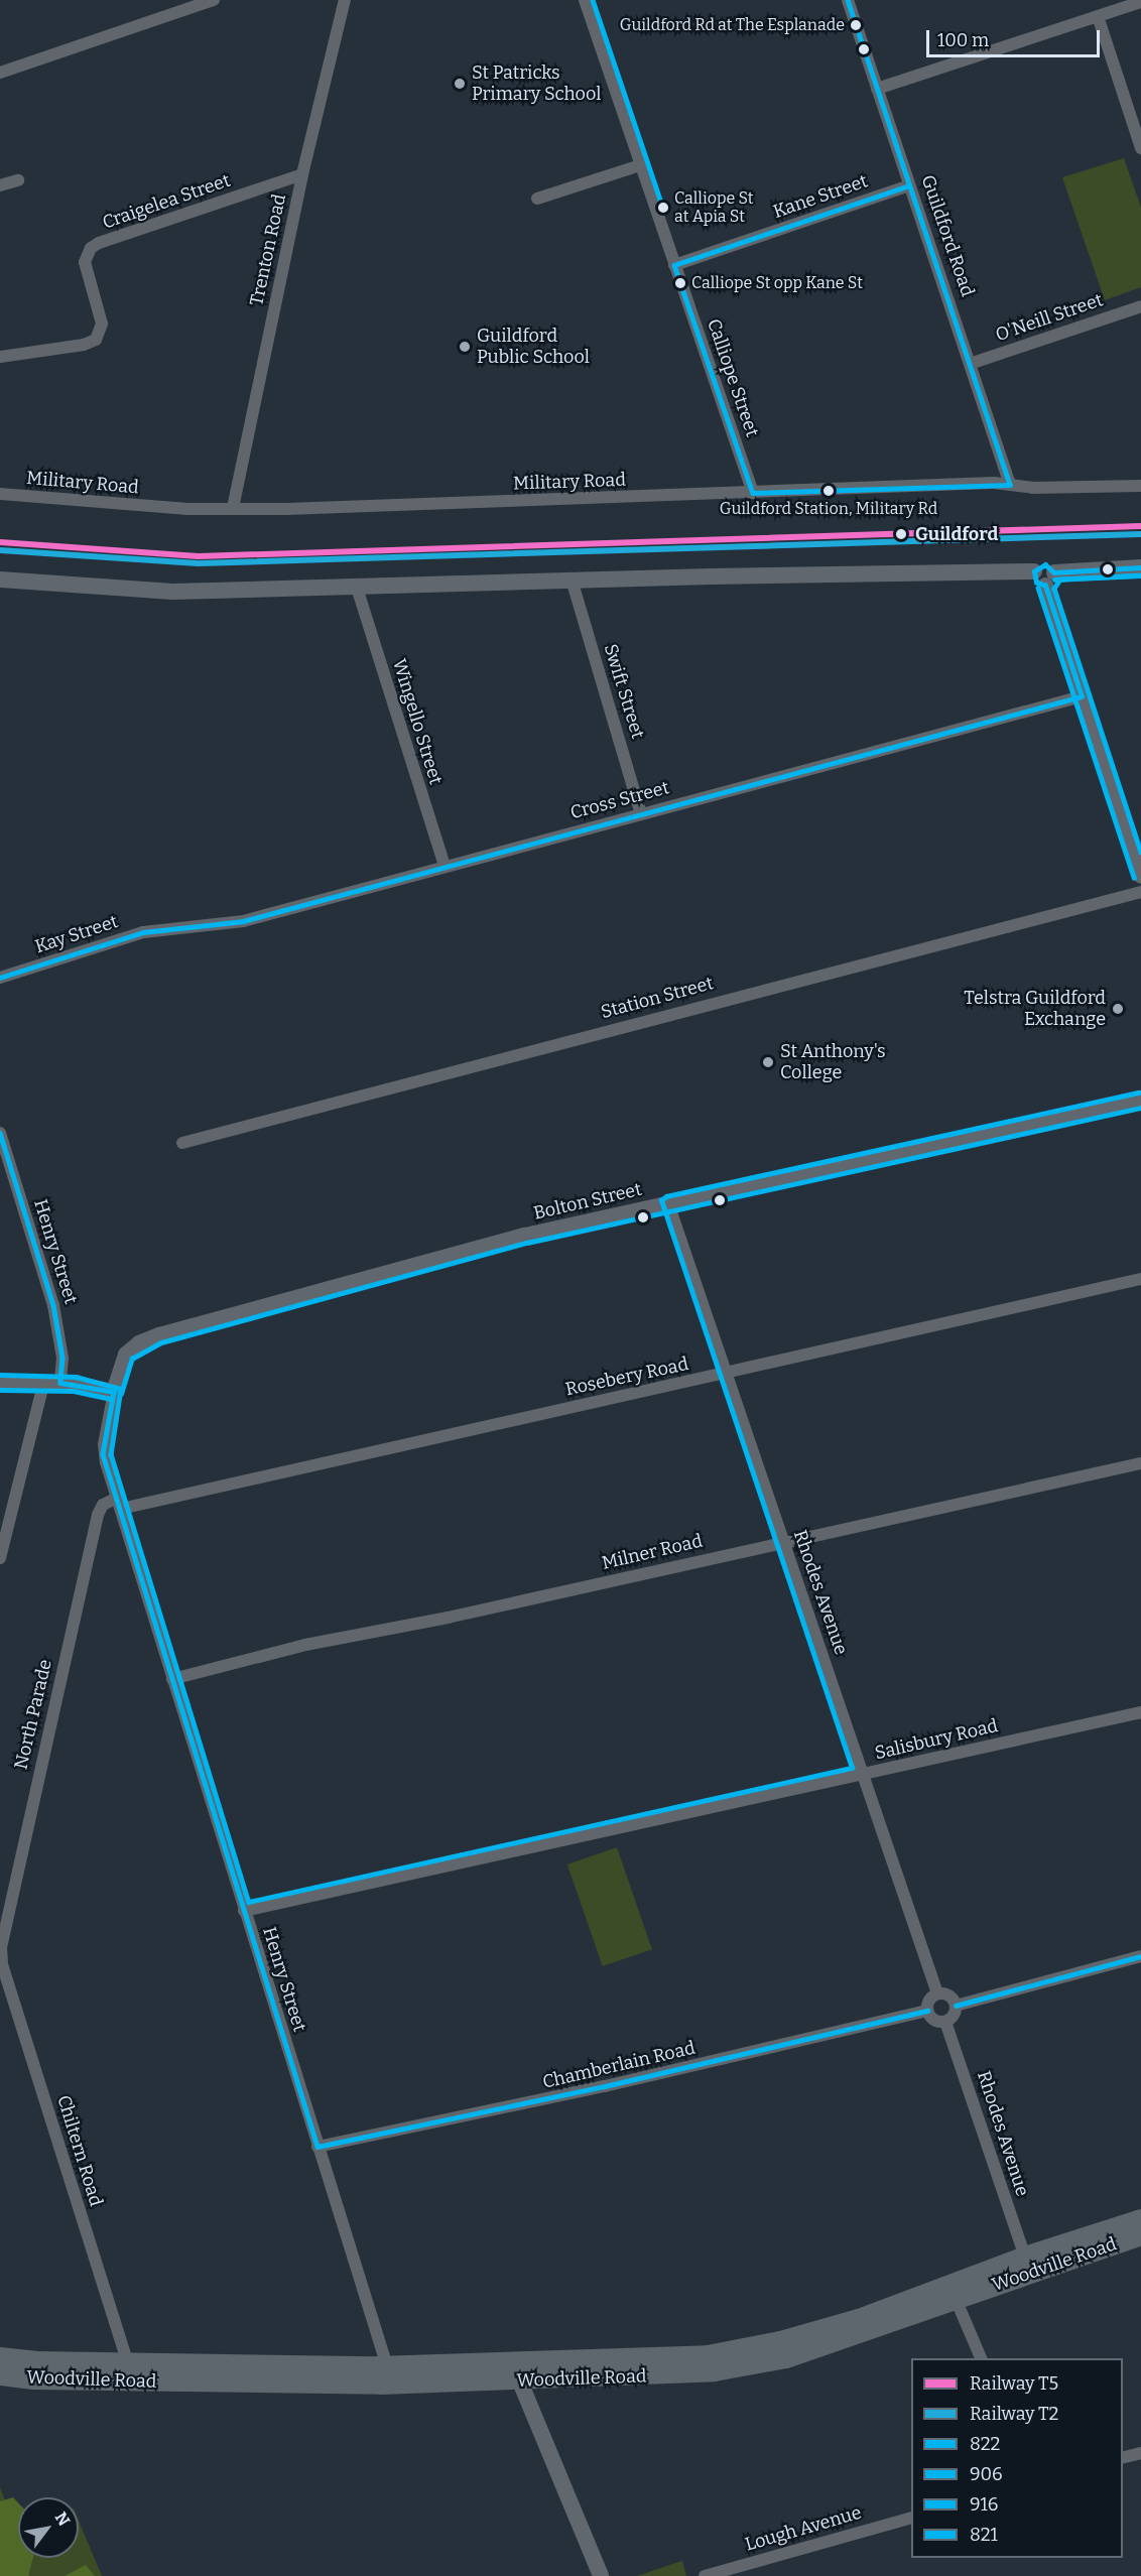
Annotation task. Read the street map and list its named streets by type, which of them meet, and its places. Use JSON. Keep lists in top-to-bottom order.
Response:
{
  "streets": {
    "main road": ["Bolton Street", "Woodville Road"],
    "street": [
      "Kane Street",
      "Craigelea Street",
      "Guildford Road",
      "Trenton Road",
      "O'Neill Street",
      "Calliope Street",
      "Military Road",
      "Swift Street",
      "Wingello Street",
      "Cross Street",
      "Kay Street",
      "Station Street",
      "Henry Street",
      "Rosebery Road",
      "Milner Road",
      "Rhodes Avenue",
      "North Parade",
      "Salisbury Road",
      "Chamberlain Road",
      "Chiltern Road",
      "Lough Avenue"
    ]
  },
  "crossings": [
    ["Kane Street", "Guildford Road"],
    ["Kane Street", "Calliope Street"],
    ["Craigelea Street", "Trenton Road"],
    ["Guildford Road", "O'Neill Street"],
    ["Guildford Road", "Military Road"],
    ["Trenton Road", "Military Road"],
    ["Calliope Street", "Military Road"],
    ["Swift Street", "Cross Street"],
    ["Wingello Street", "Cross Street"],
    ["Cross Street", "Kay Street"],
    ["Bolton Street", "Henry Street"],
    ["Bolton Street", "Rhodes Avenue"],
    ["Henry Street", "Rosebery Road"],
    ["Henry Street", "Milner Road"],
    ["Henry Street", "North Parade"],
    ["Henry Street", "Salisbury Road"],
    ["Henry Street", "Chamberlain Road"],
    ["Henry Street", "Woodville Road"],
    ["Rosebery Road", "Rhodes Avenue"],
    ["Rosebery Road", "North Parade"],
    ["Milner Road", "Rhodes Avenue"],
    ["Rhodes Avenue", "Salisbury Road"],
    ["Rhodes Avenue", "Chamberlain Road"],
    ["Rhodes Avenue", "Woodville Road"],
    ["North Parade", "Chiltern Road"],
    ["Chiltern Road", "Woodville Road"]
  ],
  "places": [
    "Guildford Rd at The Esplanade",
    "St Patricks Primary School",
    "Calliope St at Apia St",
    "Calliope St opp Kane St",
    "Guildford Public School",
    "Guildford Station, Military Rd",
    "Guildford",
    "Telstra Guildford Exchange",
    "St Anthony's College"
  ],
  "lines": [
    "transit line 916",
    "transit line 821",
    "rail line T5",
    "rail line T2",
    "transit line 822",
    "transit line 906"
  ],
  "legend": [
    "Railway T5",
    "Railway T2",
    "822",
    "906",
    "916",
    "821"
  ],
  "scale_bar": "100 m",
  "north": "top right"
}
